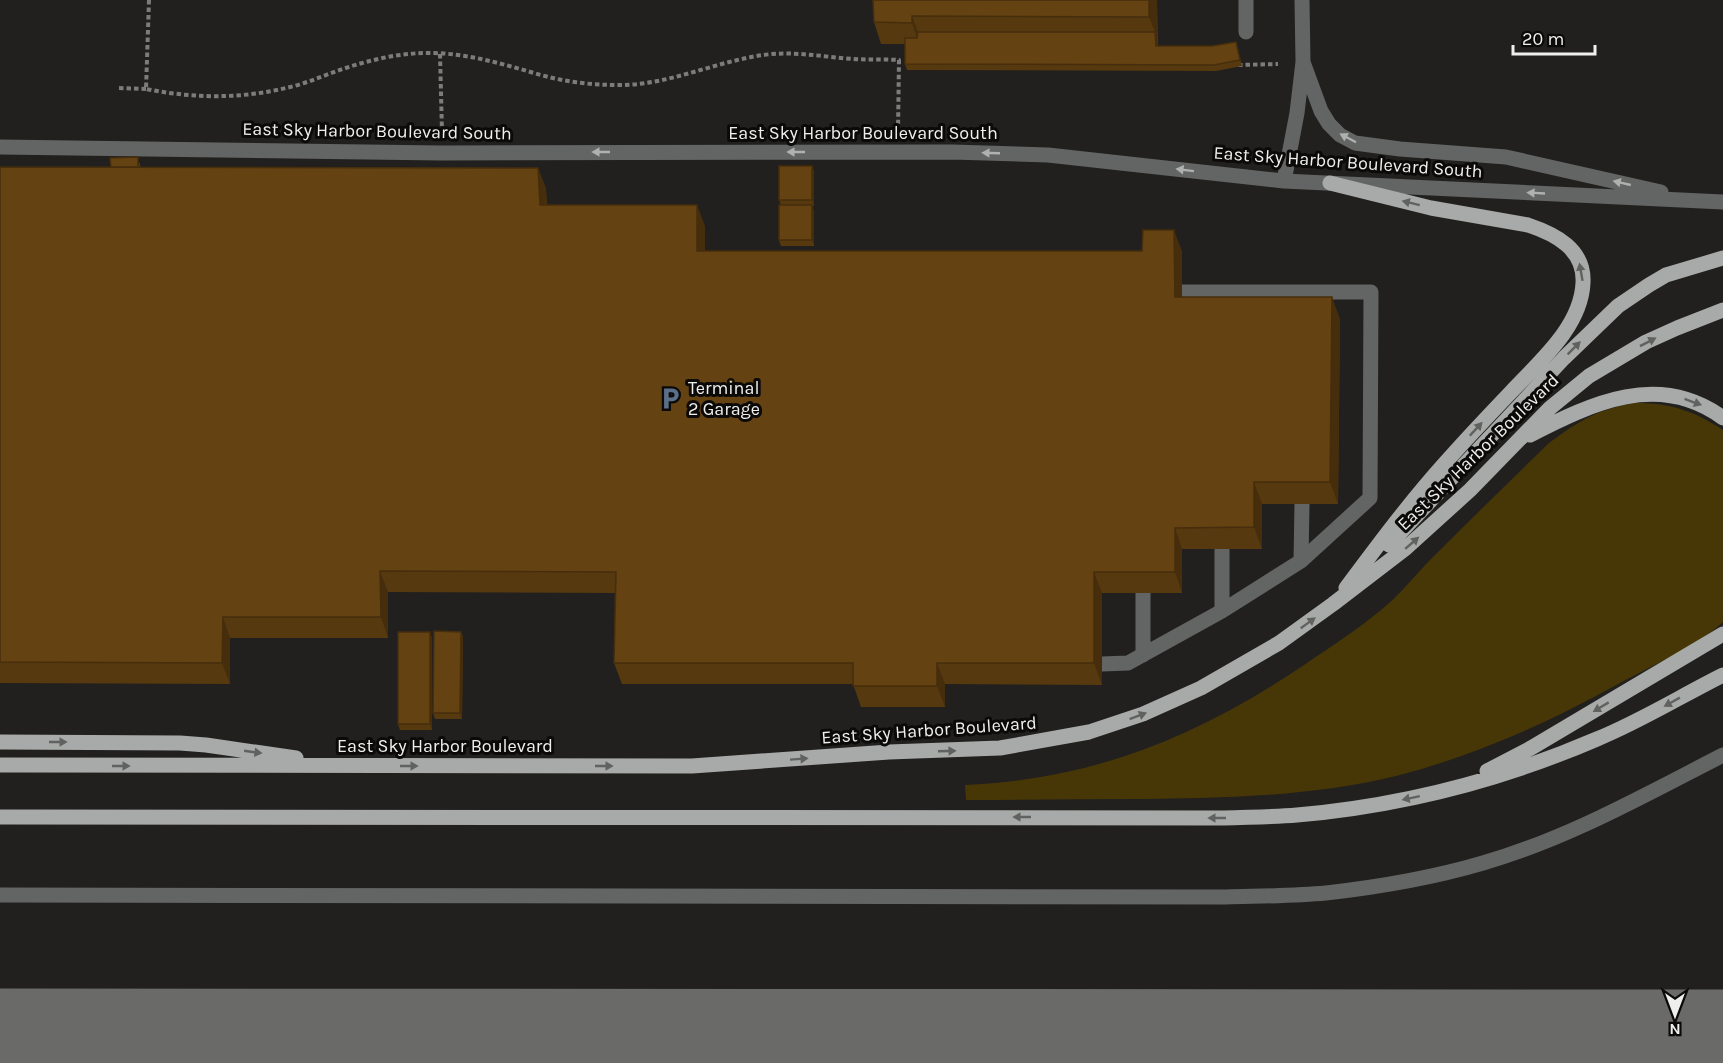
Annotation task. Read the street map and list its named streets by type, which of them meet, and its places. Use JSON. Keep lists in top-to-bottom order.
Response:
{
  "streets": {
    "main road": ["East Sky Harbor Boulevard"],
    "street": ["East Sky Harbor Boulevard South"]
  },
  "one_way": ["East Sky Harbor Boulevard South"],
  "places": {
    "parking": ["Terminal 2 Garage"]
  },
  "scale_bar": "20 m",
  "north": "bottom"
}
